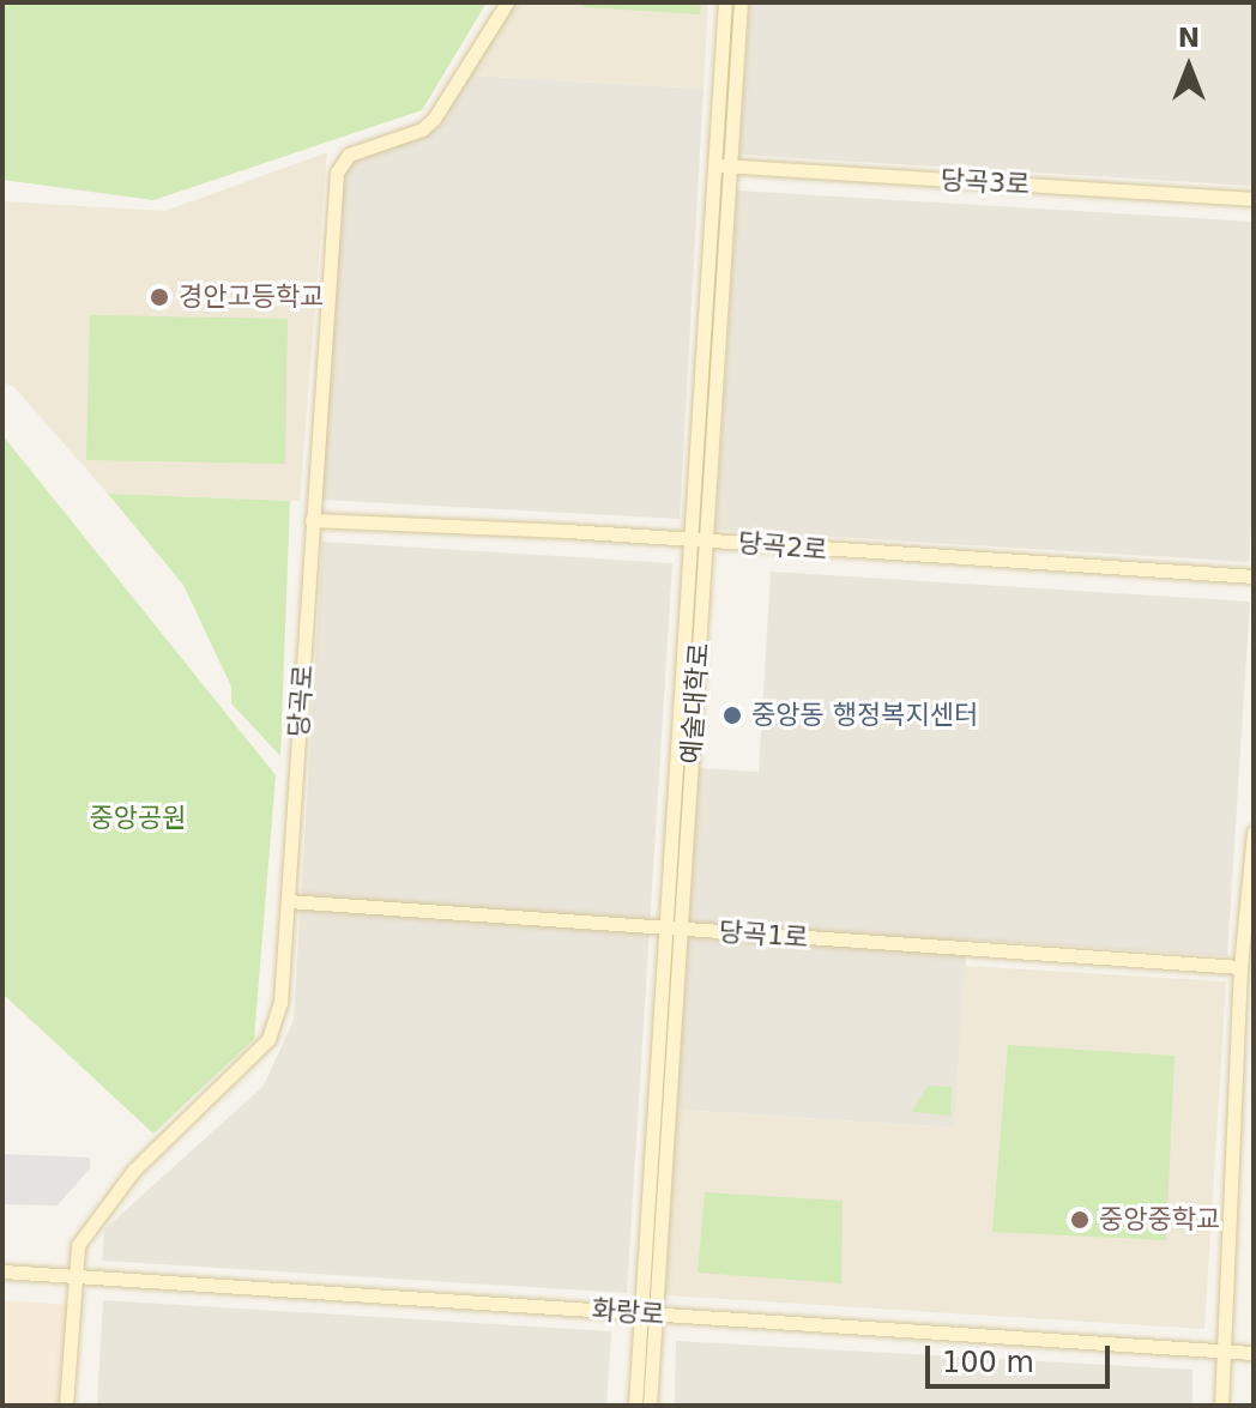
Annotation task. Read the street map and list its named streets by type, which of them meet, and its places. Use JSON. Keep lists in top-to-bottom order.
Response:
{
  "streets": {
    "street": [
      "당곡3로",
      "당곡2로",
      "당곡로",
      "예술대학로",
      "당곡1로",
      "화랑로"
    ]
  },
  "crossings": [
    ["당곡3로", "예술대학로"],
    ["당곡2로", "당곡로"],
    ["당곡2로", "예술대학로"],
    ["당곡로", "당곡1로"],
    ["당곡로", "화랑로"],
    ["예술대학로", "당곡1로"],
    ["예술대학로", "화랑로"]
  ],
  "parks": ["중앙공원"],
  "places": ["경안고등학교", "중앙동 행정복지센터", "중앙중학교"],
  "scale_bar": "100 m",
  "north": "top"
}
